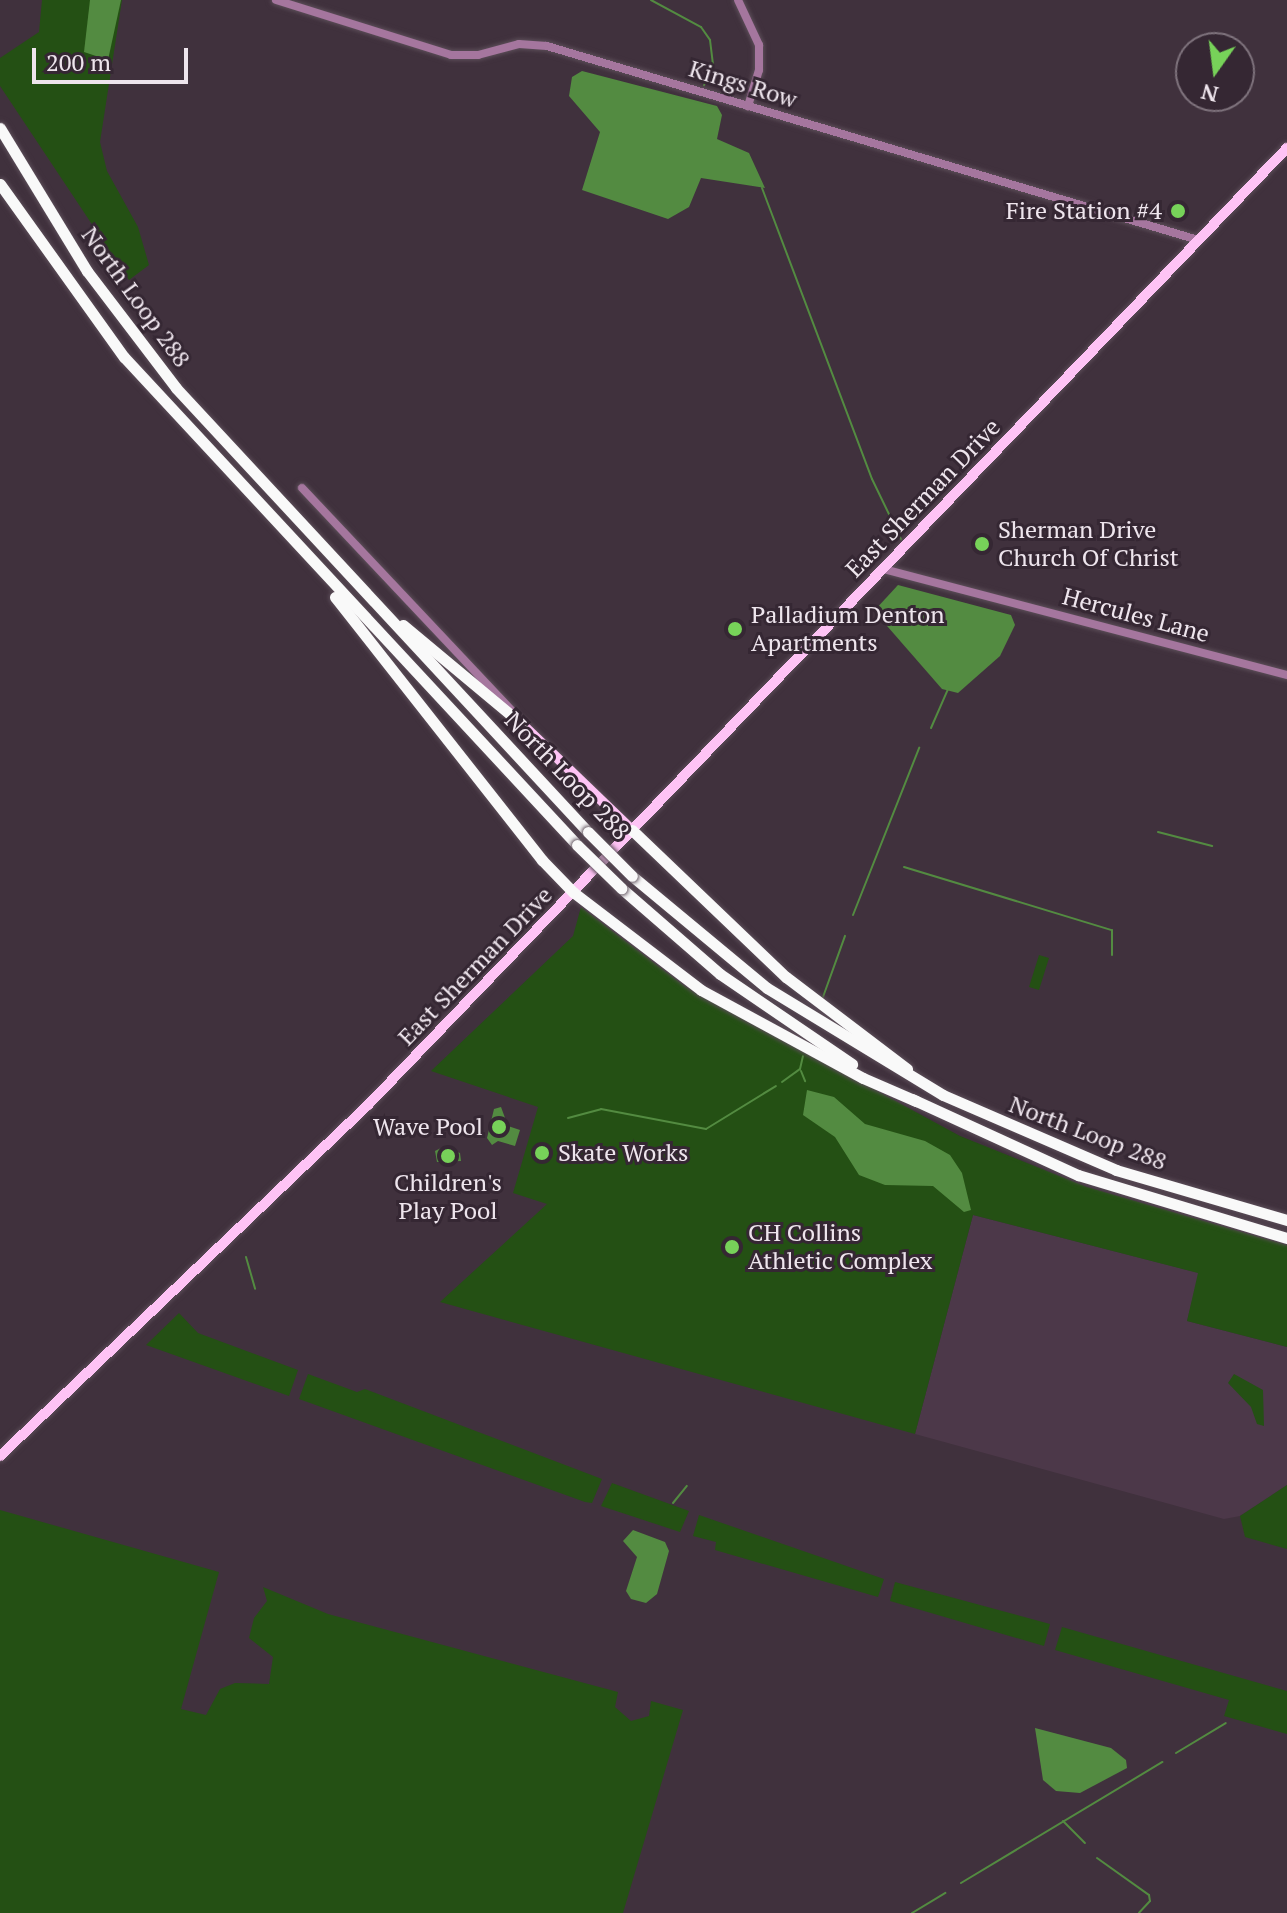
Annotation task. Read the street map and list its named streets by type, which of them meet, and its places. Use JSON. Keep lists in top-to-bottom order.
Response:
{
  "streets": {
    "highway": ["North Loop 288"],
    "main road": ["East Sherman Drive"],
    "street": ["Kings Row", "Hercules Lane"]
  },
  "crossings": [
    ["Kings Row", "East Sherman Drive"],
    ["North Loop 288", "East Sherman Drive"],
    ["East Sherman Drive", "Hercules Lane"]
  ],
  "places": [
    "Fire Station #4",
    "Sherman Drive Church Of Christ",
    "Palladium Denton Apartments",
    "Wave Pool",
    "Skate Works",
    "Children's Play Pool",
    "CH Collins Athletic Complex"
  ],
  "scale_bar": "200 m",
  "north": "bottom"
}
